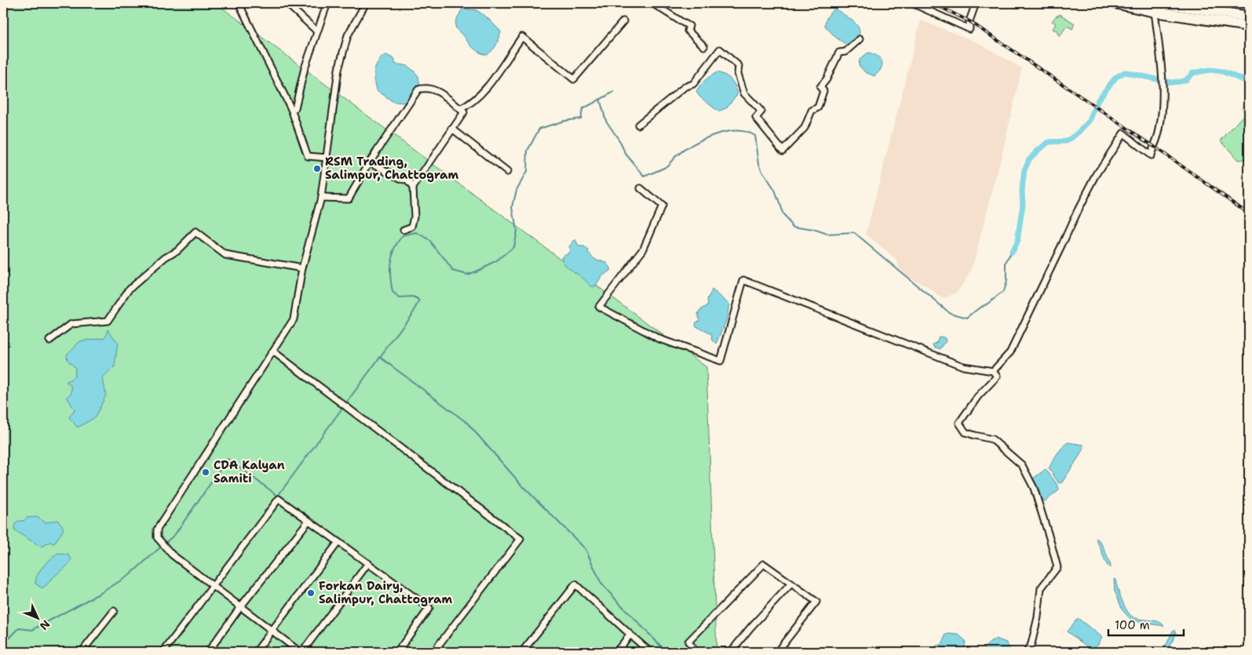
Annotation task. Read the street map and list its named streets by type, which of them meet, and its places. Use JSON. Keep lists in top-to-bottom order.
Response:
{
  "places": ["RSM Trading, Salimpur, Chattogram", "CDA Kalyan Samiti", "Forkan Dairy, Salimpur, Chattogram"],
  "scale_bar": "100 m",
  "north": "bottom right"
}
